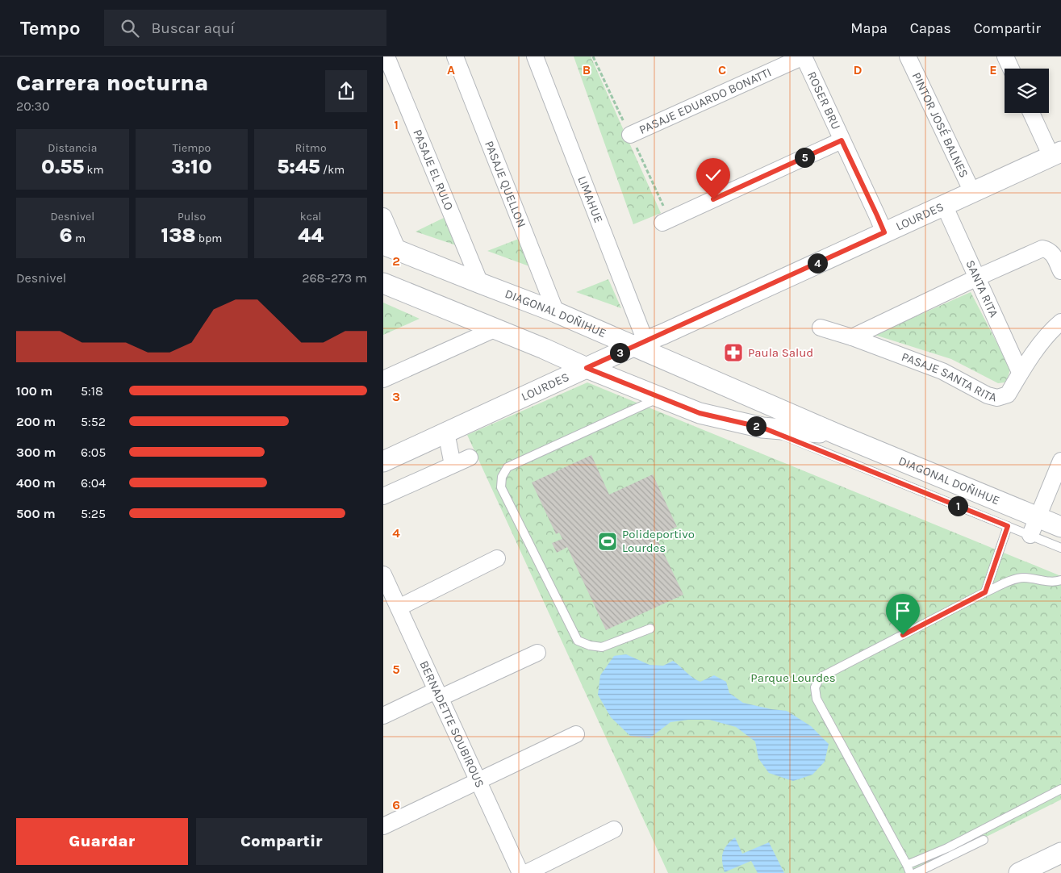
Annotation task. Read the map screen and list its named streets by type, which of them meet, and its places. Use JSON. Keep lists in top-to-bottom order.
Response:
{
  "streets": {
    "street": [
      "PASAJE EDUARDO BONATTI",
      "ROSER BRU",
      "PINTOR JOSÉ BALNES",
      "PASAJE EL RULO",
      "PASAJE QUELLON",
      "LIMAHUE",
      "LOURDES",
      "SANTA RITA",
      "DIAGONAL DOÑIHUE",
      "PASAJE SANTA RITA",
      "BERNADETTE SOUBIROUS"
    ]
  },
  "crossings": [
    ["PASAJE EDUARDO BONATTI", "ROSER BRU"],
    ["ROSER BRU", "LOURDES"],
    ["PINTOR JOSÉ BALNES", "LOURDES"],
    ["PASAJE EL RULO", "DIAGONAL DOÑIHUE"],
    ["PASAJE QUELLON", "DIAGONAL DOÑIHUE"],
    ["LIMAHUE", "LOURDES"],
    ["LIMAHUE", "DIAGONAL DOÑIHUE"],
    ["LOURDES", "SANTA RITA"],
    ["LOURDES", "DIAGONAL DOÑIHUE"],
    ["SANTA RITA", "PASAJE SANTA RITA"]
  ],
  "parks": ["Parque Lourdes"],
  "places": {
    "pharmacy": ["Paula Salud"],
    "sports": ["Polideportivo Lourdes"]
  },
  "page": {
    "header": "Tempo",
    "search": "Buscar aquí",
    "nav": ["Mapa", "Capas", "Compartir"],
    "heading": ["Carrera nocturna", "20:30"],
    "stats": [
      ["Distancia", "0.55 km"],
      ["Tiempo", "3:10"],
      ["Ritmo", "5:45 /km"],
      ["Desnivel", "6 m"],
      ["Pulso", "138 bpm"],
      ["kcal", "44"]
    ],
    "pins": [
      "5",
      "4",
      "3",
      "2",
      "1"
    ],
    "chart": ["Desnivel", "268–273 m"],
    "list": [
      {
        "name": "100 m",
        "note": "5:18"
      },
      {
        "name": "200 m",
        "note": "5:52"
      },
      {
        "name": "300 m",
        "note": "6:05"
      },
      {
        "name": "400 m",
        "note": "6:04"
      },
      {
        "name": "500 m",
        "note": "5:25"
      }
    ],
    "buttons": ["Guardar", "Compartir"]
  },
  "grid": {
    "columns": [
      "A",
      "B",
      "C",
      "D",
      "E"
    ],
    "rows": [
      "1",
      "2",
      "3",
      "4",
      "5",
      "6"
    ]
  }
}
